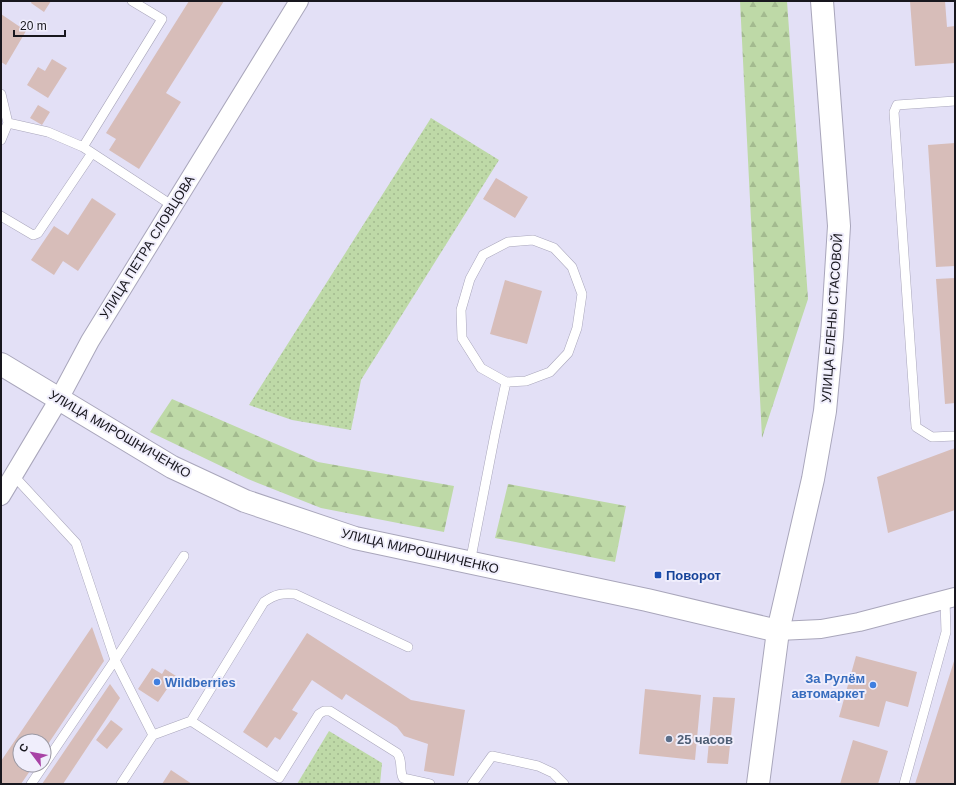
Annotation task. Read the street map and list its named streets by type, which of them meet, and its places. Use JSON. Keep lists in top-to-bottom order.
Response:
{
  "streets": {
    "street": ["УЛИЦА ПЕТРА СЛОВЦОВА", "УЛИЦА ЕЛЕНЫ СТАСОВОЙ", "УЛИЦА МИРОШНИЧЕНКО"]
  },
  "crossings": [
    ["УЛИЦА ПЕТРА СЛОВЦОВА", "УЛИЦА МИРОШНИЧЕНКО"],
    ["УЛИЦА ЕЛЕНЫ СТАСОВОЙ", "УЛИЦА МИРОШНИЧЕНКО"]
  ],
  "places": {
    "transit": ["Поворот"],
    "other": ["Wildberries", "За Рулём автомаркет", "25 часов"]
  },
  "scale_bar": "20 m",
  "north": "top left"
}
